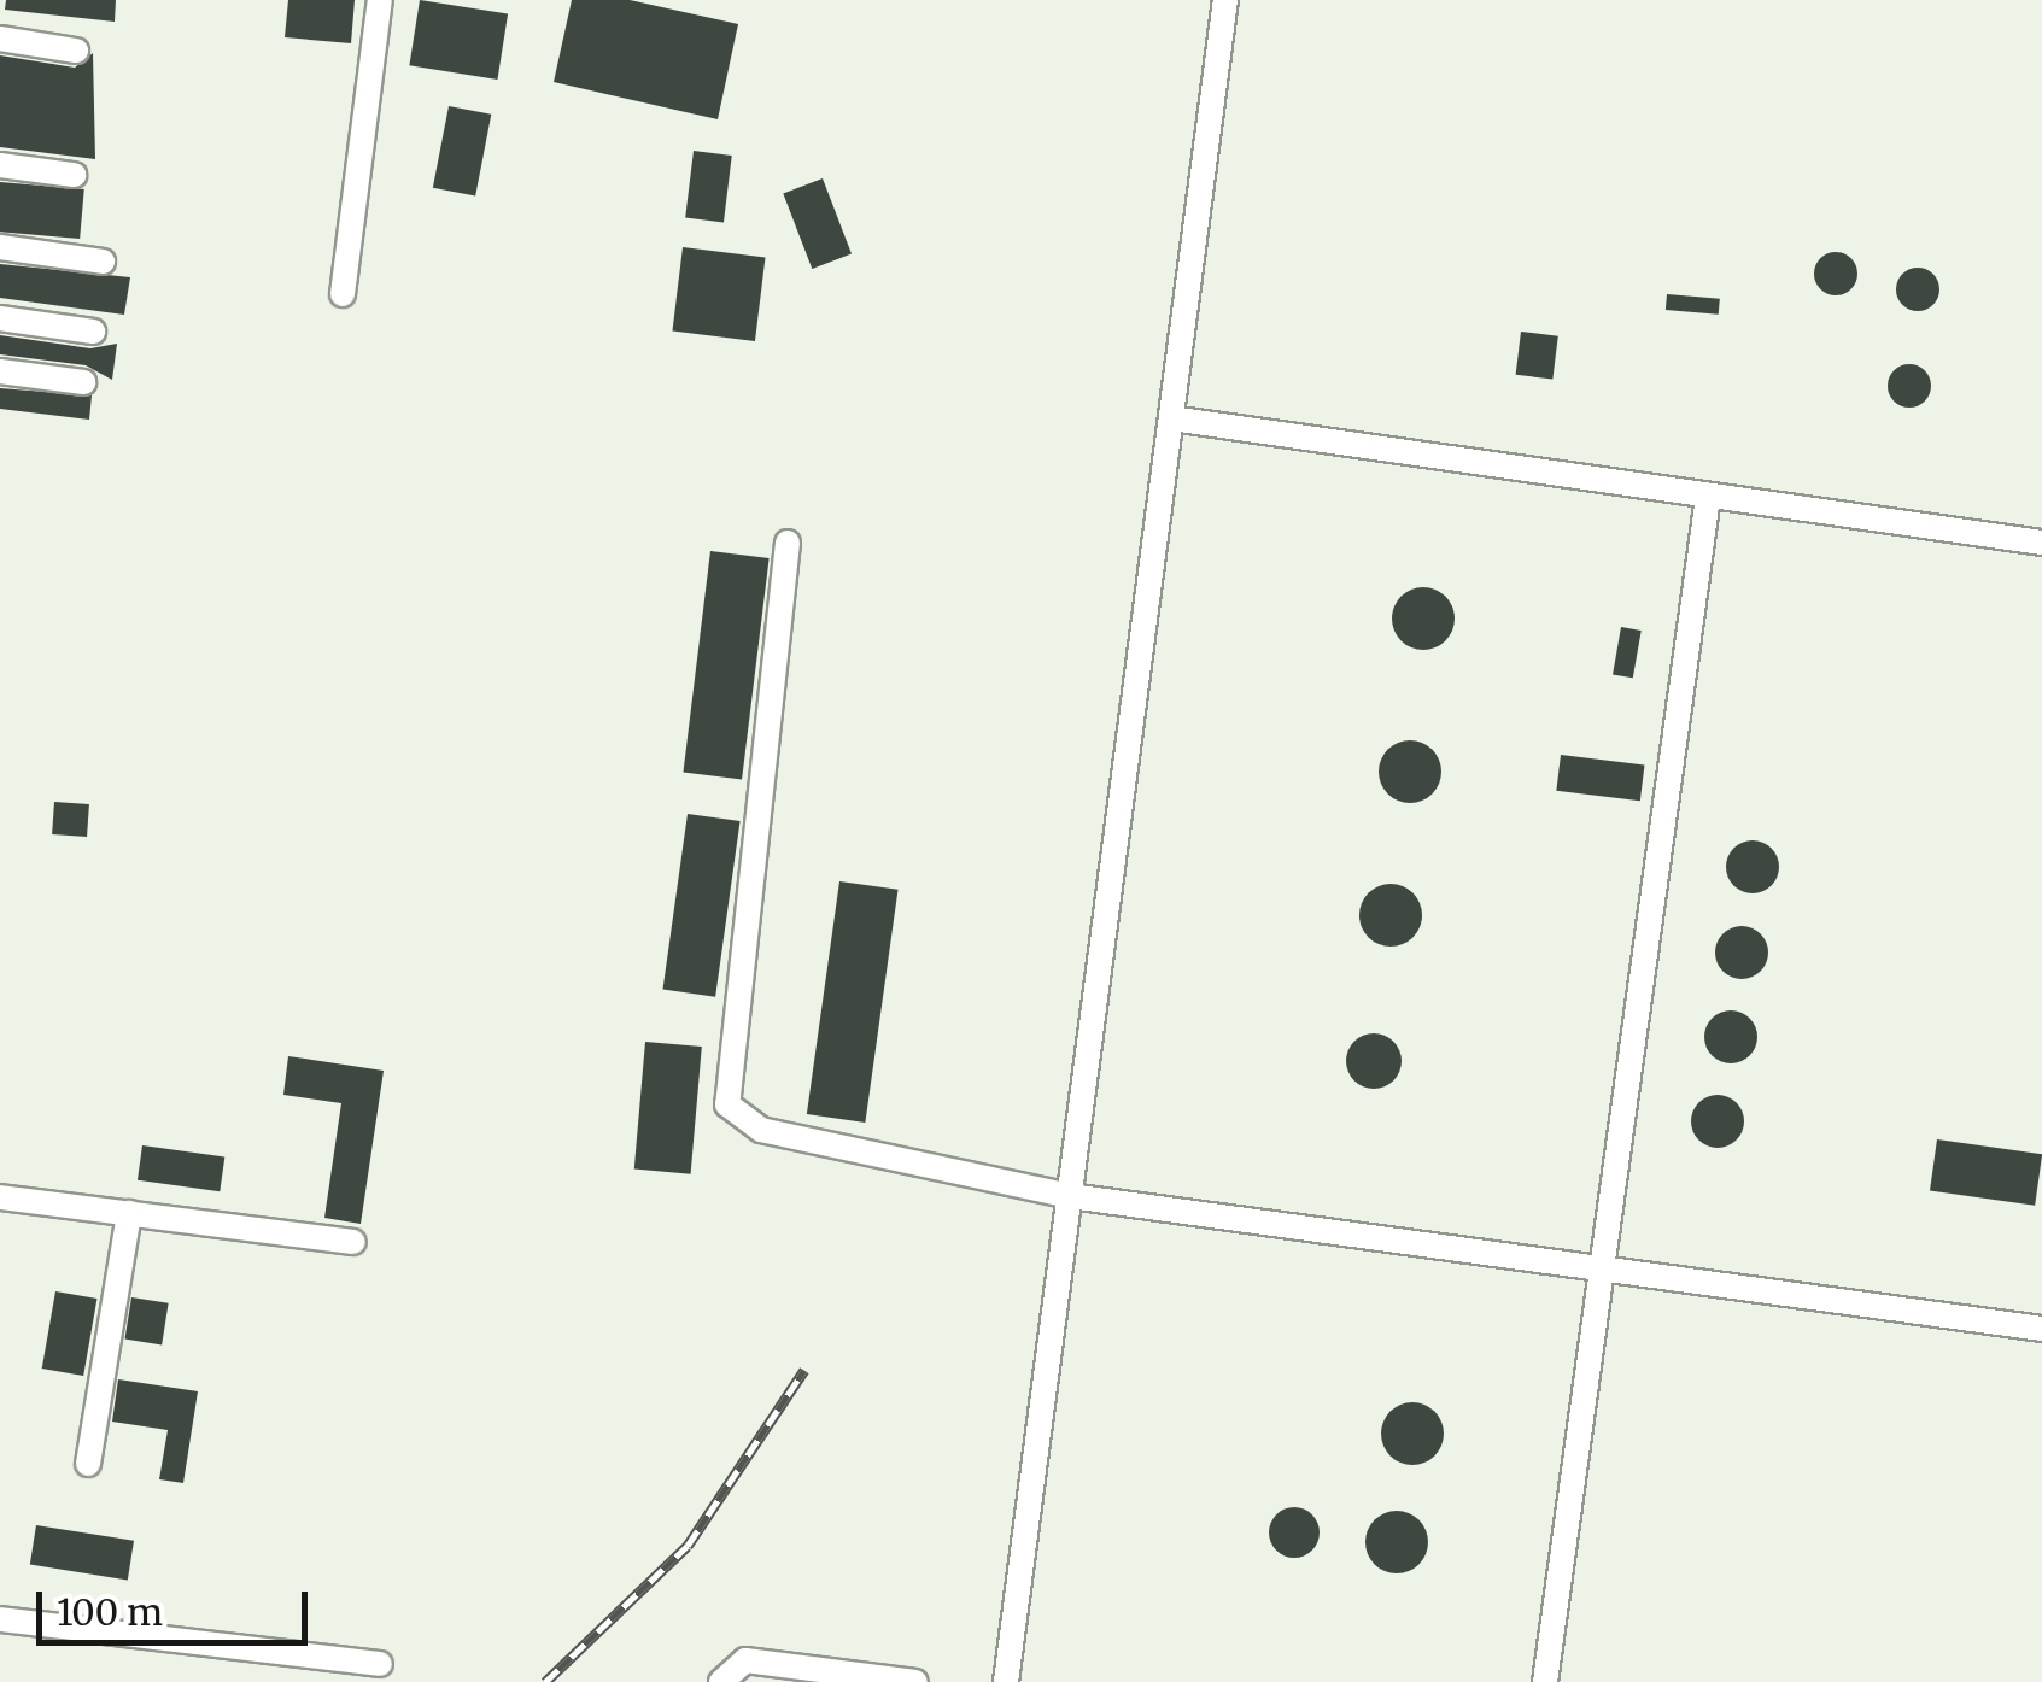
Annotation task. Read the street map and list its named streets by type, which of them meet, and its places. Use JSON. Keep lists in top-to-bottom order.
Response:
{
  "scale_bar": "100 m"
}
